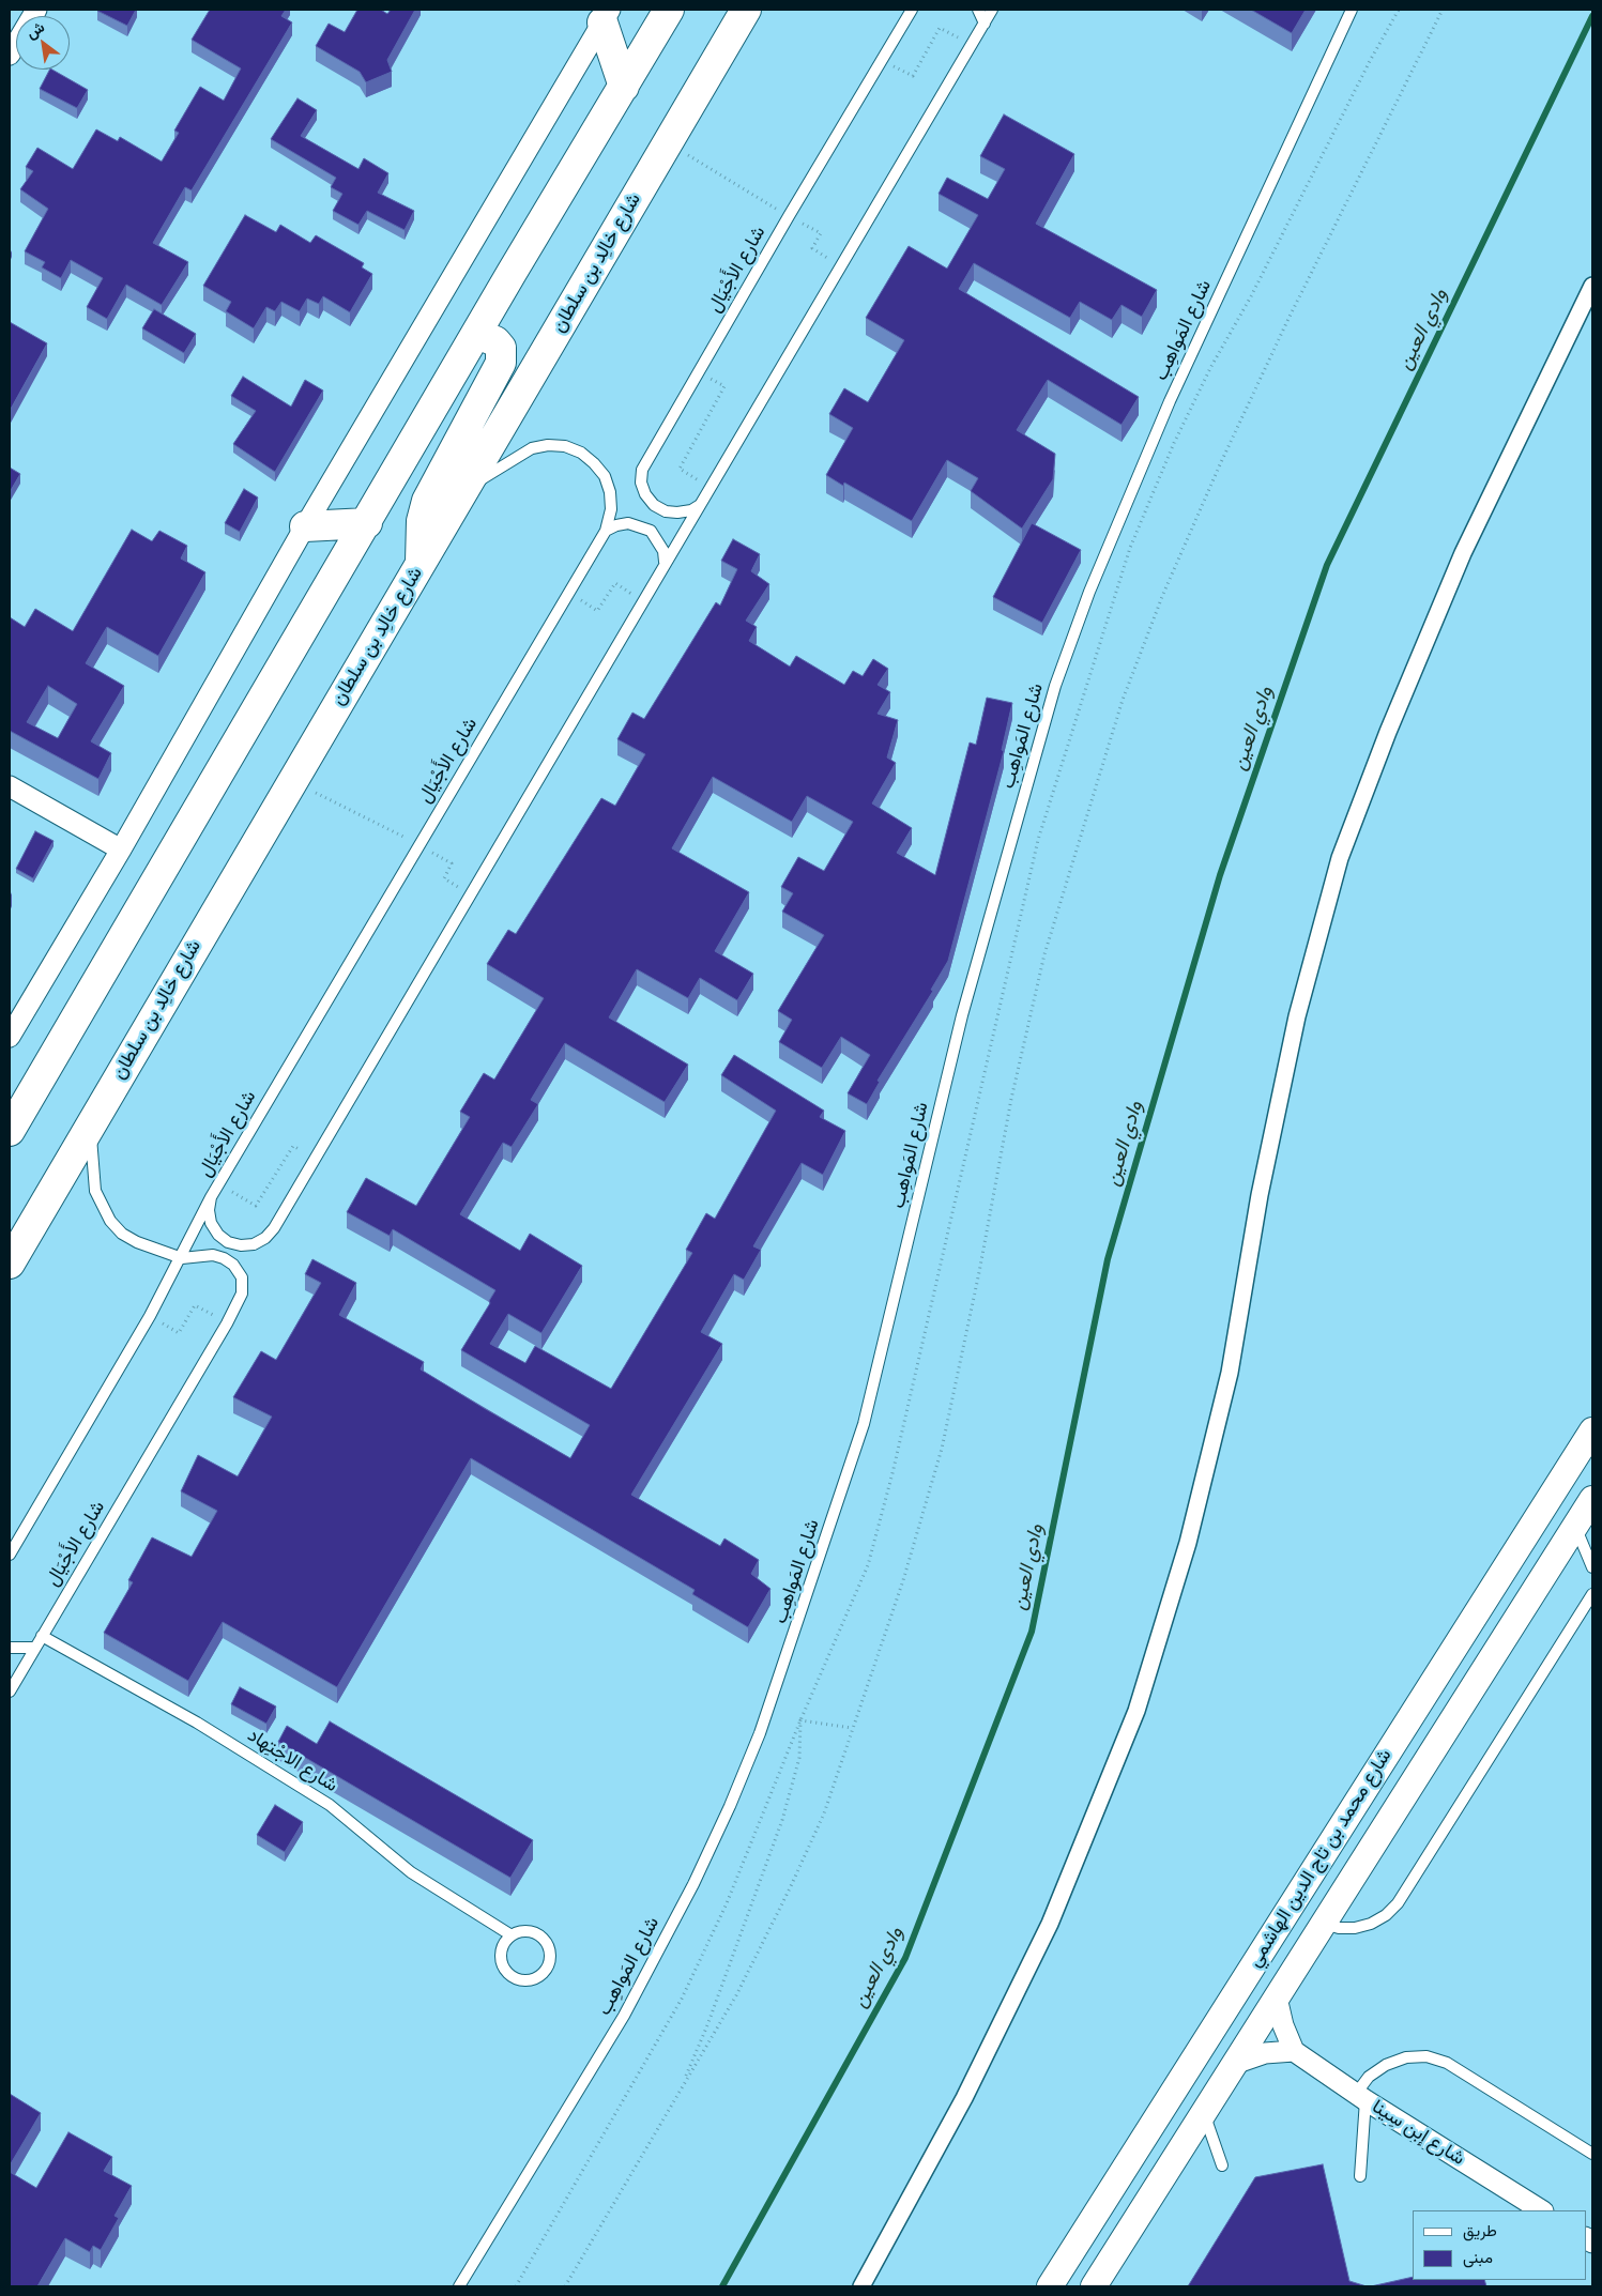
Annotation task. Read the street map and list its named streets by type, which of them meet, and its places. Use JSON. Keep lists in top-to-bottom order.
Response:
{
  "streets": {
    "main road": ["شارع خالِد بن سلطان"],
    "street": ["شارع محمد بن تاج الدين الهاشمي", "شارع إبن سِينا"],
    "lane": ["شارع الأَجْيَال", "شارع المَواهِب", "شارع الاجْتِهاد"]
  },
  "crossings": [
    ["شارع خالِد بن سلطان", "شارع الأَجْيَال"],
    ["شارع الأَجْيَال", "شارع الاجْتِهاد"]
  ],
  "water": ["وادي العين"],
  "legend": ["طريق", "مبنى"],
  "north": "top left"
}
